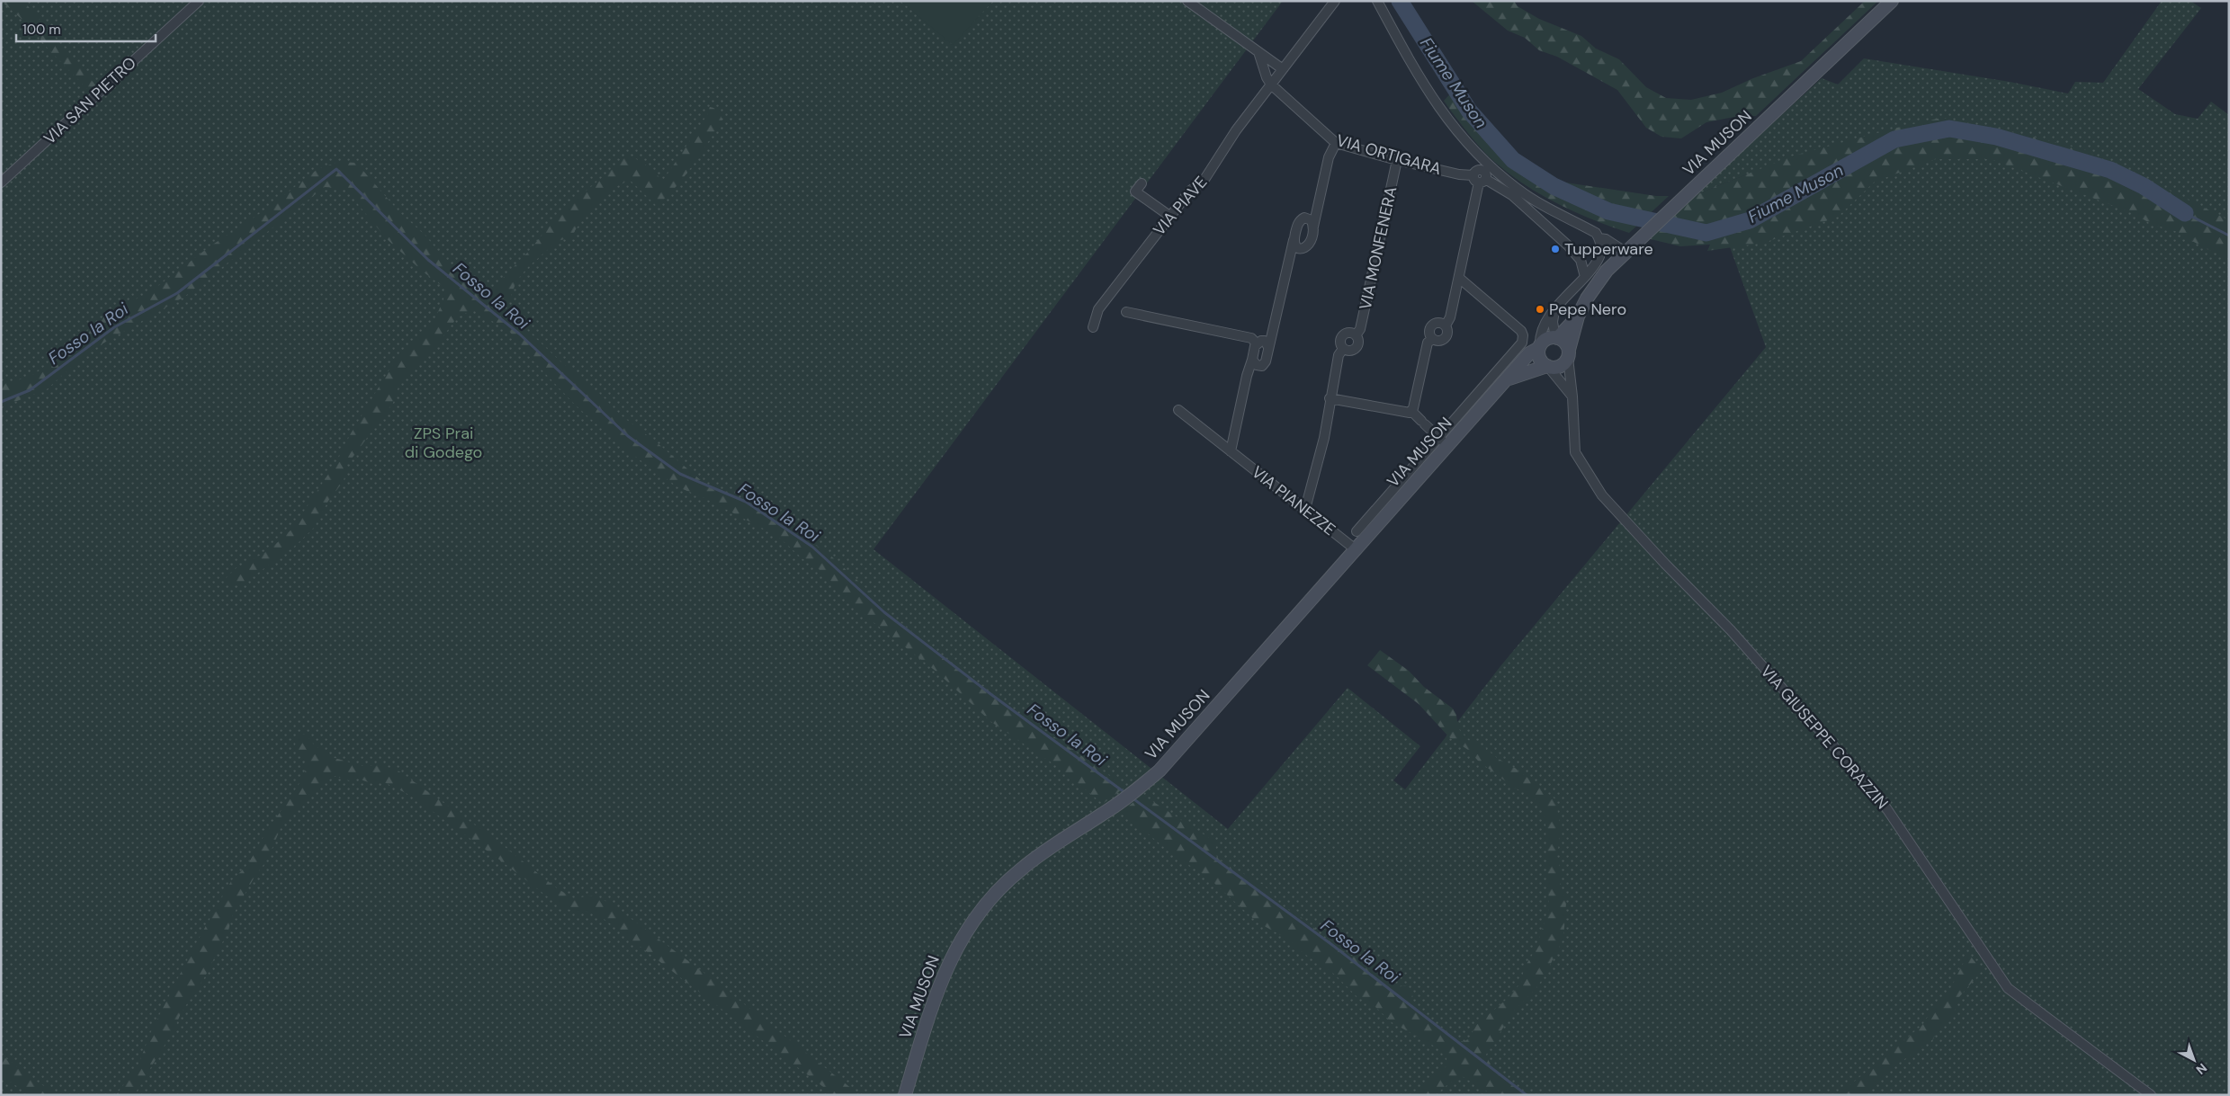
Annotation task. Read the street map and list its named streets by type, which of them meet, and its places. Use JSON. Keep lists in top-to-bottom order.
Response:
{
  "streets": {
    "main road": ["VIA MUSON"],
    "street": [
      "VIA SAN PIETRO",
      "VIA ORTIGARA",
      "VIA PIAVE",
      "VIA MONFENERA",
      "VIA PIANEZZE",
      "VIA GIUSEPPE CORAZZIN"
    ]
  },
  "crossings": [
    ["VIA MUSON", "VIA PIANEZZE"],
    ["VIA MUSON", "VIA GIUSEPPE CORAZZIN"],
    ["VIA ORTIGARA", "VIA PIAVE"],
    ["VIA ORTIGARA", "VIA MONFENERA"],
    ["VIA MONFENERA", "VIA PIANEZZE"]
  ],
  "water": ["Fiume Muson", "Fosso la Roi"],
  "parks": ["ZPS Prai di Godego"],
  "places": ["Tupperware", "Pepe Nero"],
  "scale_bar": "100 m",
  "north": "bottom right"
}
